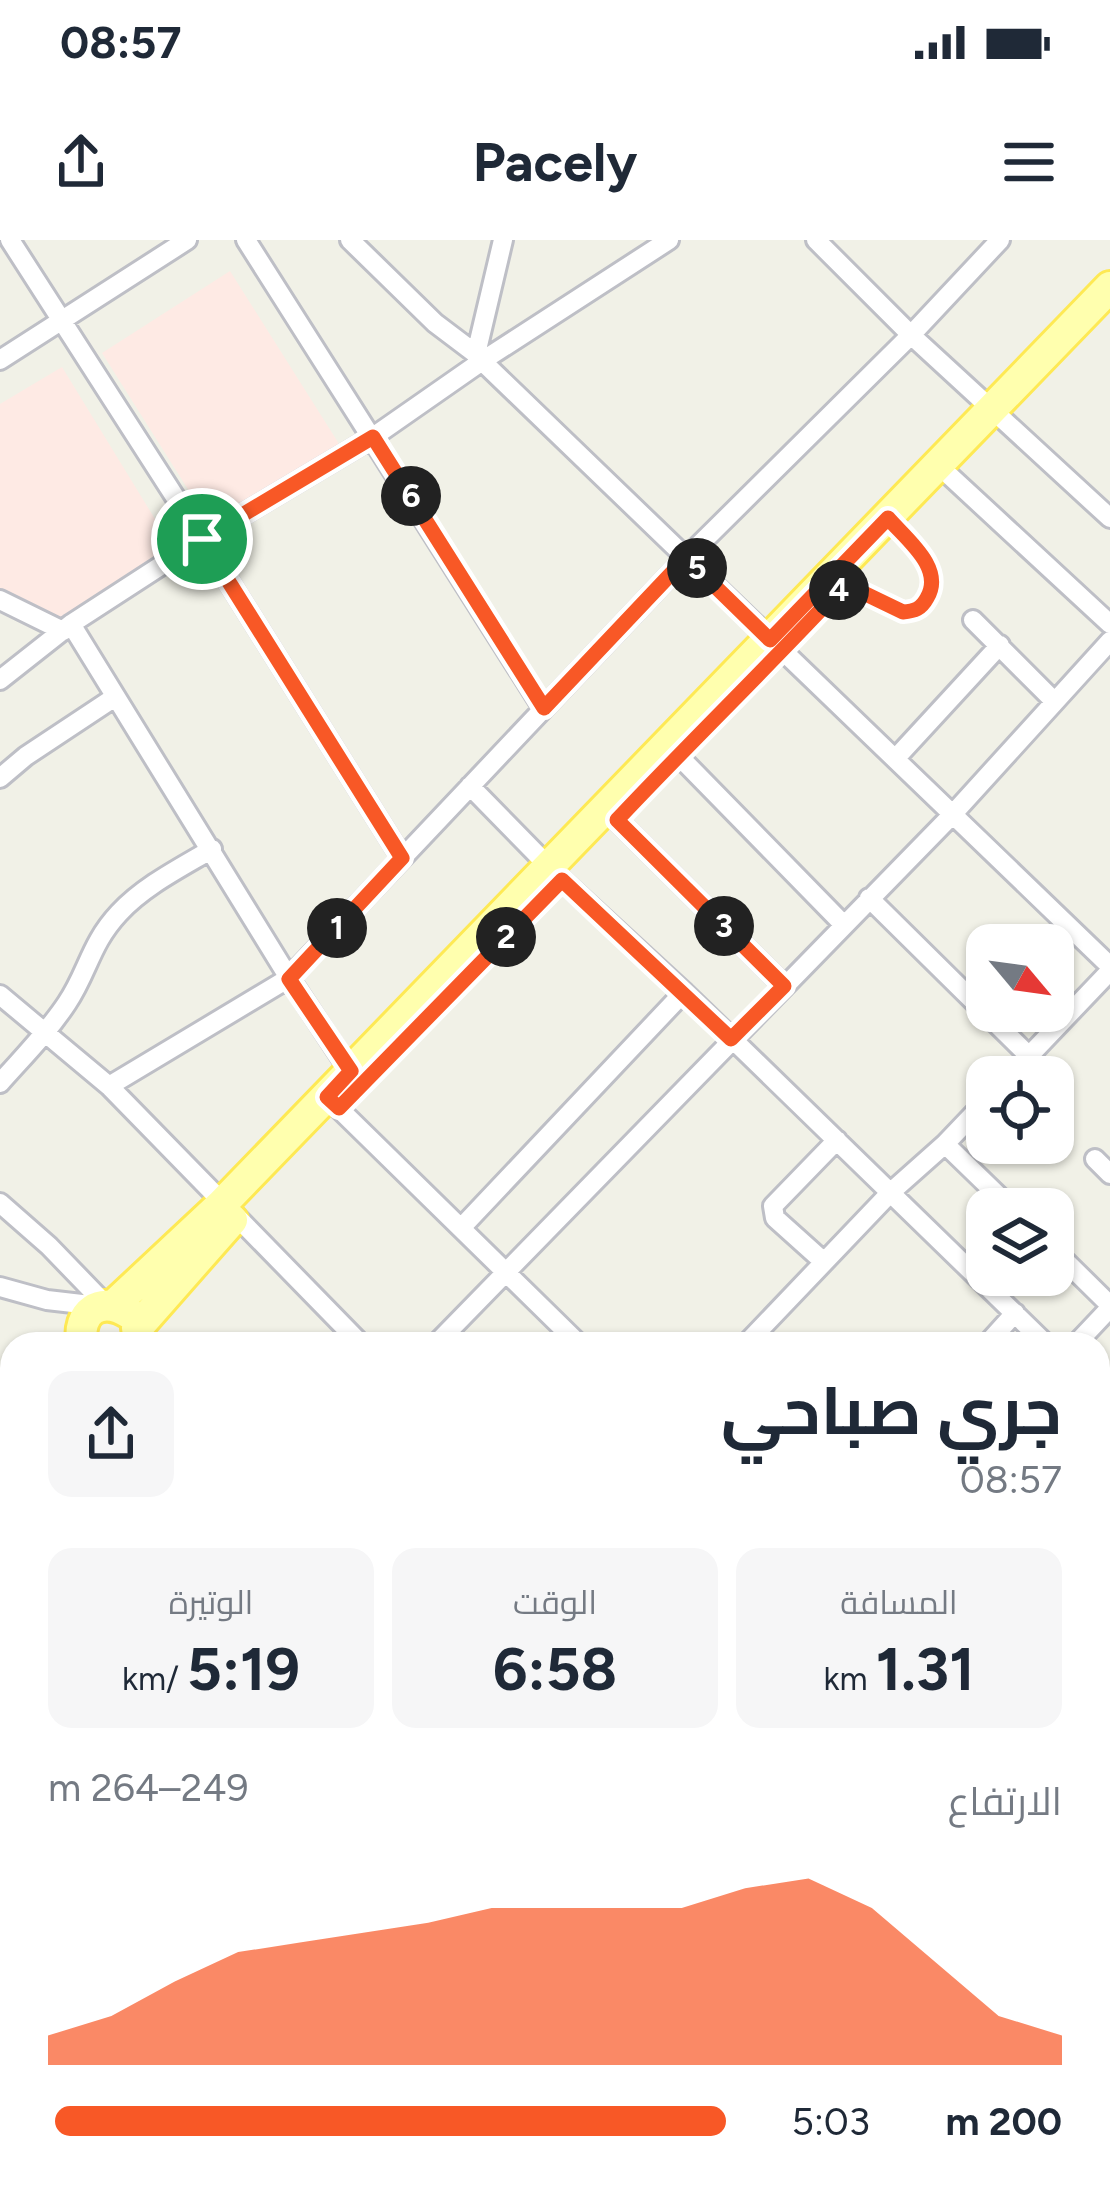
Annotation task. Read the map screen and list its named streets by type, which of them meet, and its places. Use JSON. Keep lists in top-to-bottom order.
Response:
{
  "north": "bottom right",
  "page": {
    "status": "08:57",
    "header": "Pacely",
    "pins": [
      "6",
      "5",
      "4",
      "3",
      "1",
      "2"
    ],
    "heading": ["جري صباحي", "08:57"],
    "stats": [
      ["المسافة", "1.31 km"],
      ["الوقت", "6:58"],
      ["الوتيرة", "5:19 /km"]
    ],
    "chart": ["الارتفاع", "249–264 m"],
    "list": [
      {
        "name": "200 m",
        "note": "5:03"
      }
    ]
  }
}
